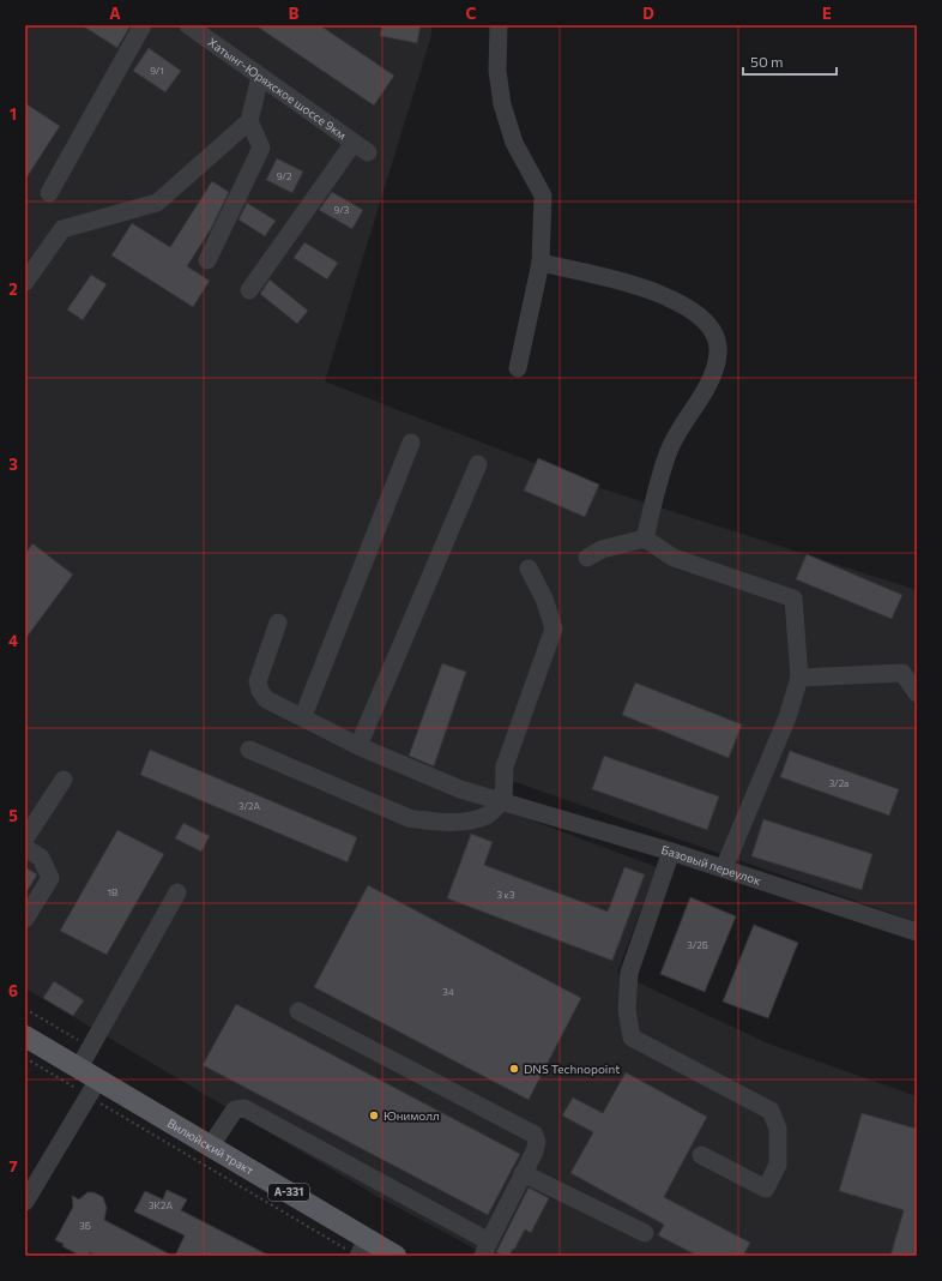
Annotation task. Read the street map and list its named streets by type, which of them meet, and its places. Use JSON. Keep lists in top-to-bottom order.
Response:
{
  "streets": {
    "main road": ["Вилюйский тракт", "А-331"],
    "street": ["Хатынг-Юряхское шоссе 9км", "Базовый переулок"]
  },
  "places": ["DNS Technopoint", "Юнимолл"],
  "house_numbers": [
    "9/1",
    "9/2",
    "9/3",
    "3/2а",
    "3/2А",
    "1В",
    "3 к3",
    "3/2Б",
    "34",
    "3К2А",
    "3Б"
  ],
  "scale_bar": "50 m",
  "grid": {
    "columns": [
      "A",
      "B",
      "C",
      "D",
      "E"
    ],
    "rows": [
      "1",
      "2",
      "3",
      "4",
      "5",
      "6",
      "7"
    ]
  }
}
